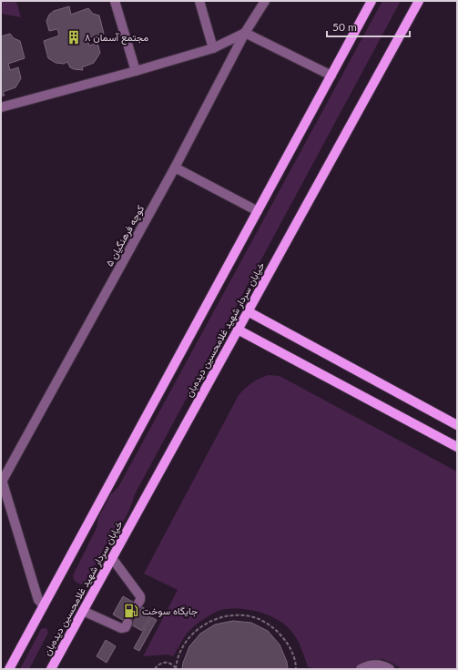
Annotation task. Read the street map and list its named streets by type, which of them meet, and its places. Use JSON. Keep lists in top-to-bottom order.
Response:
{
  "streets": {
    "main road": ["خیابان سردار شهید غلامحسین دیده‌بان"],
    "street": ["کوچه فرهنگیان ۵"]
  },
  "places": {
    "building": ["مجتمع آسمان ۸"],
    "fuel station": ["جایگاه سوخت"]
  },
  "scale_bar": "50 m"
}
